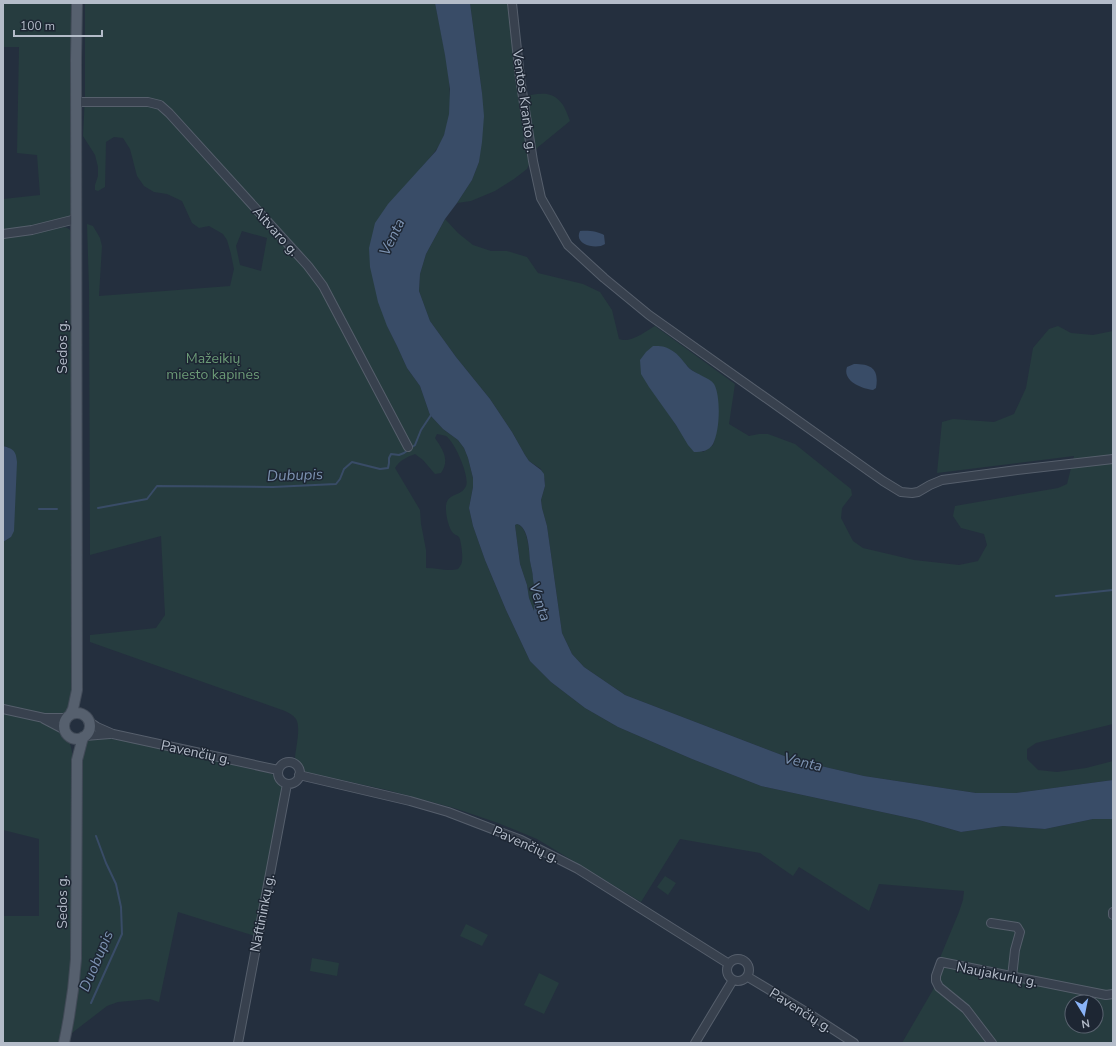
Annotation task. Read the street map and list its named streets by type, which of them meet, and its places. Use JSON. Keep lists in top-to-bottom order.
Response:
{
  "streets": {
    "main road": ["Sedos g."],
    "street": [
      "Ventos Kranto g.",
      "Aitvaro g.",
      "Pavenčių g.",
      "Naftininkų g.",
      "Naujakurių g."
    ]
  },
  "crossings": [
    ["Aitvaro g.", "Sedos g."],
    ["Sedos g.", "Pavenčių g."],
    ["Pavenčių g.", "Naftininkų g."]
  ],
  "water": ["Venta", "Dubupis", "Duobupis"],
  "parks": ["Mažeikių miesto kapinės"],
  "scale_bar": "100 m",
  "north": "bottom"
}
